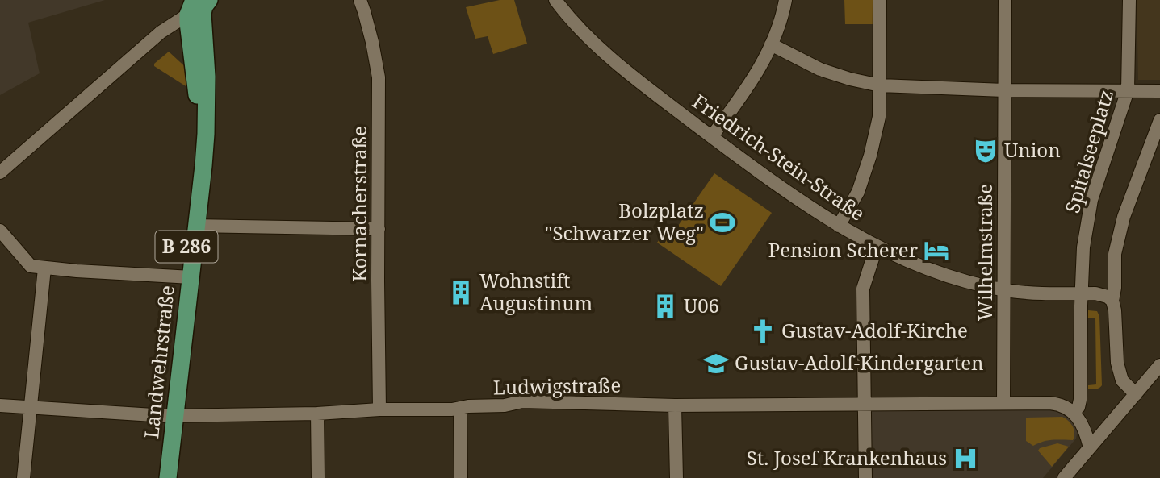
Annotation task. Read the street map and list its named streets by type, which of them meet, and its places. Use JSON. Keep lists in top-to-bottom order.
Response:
{
  "streets": {
    "main road": ["B 286", "Landwehrstraße"],
    "street": [
      "Spitalseeplatz",
      "Friedrich-Stein-Straße",
      "Kornacherstraße",
      "Wilhelmstraße",
      "Ludwigstraße"
    ]
  },
  "crossings": [
    ["Spitalseeplatz", "Friedrich-Stein-Straße"],
    ["Spitalseeplatz", "Ludwigstraße"],
    ["Friedrich-Stein-Straße", "Wilhelmstraße"],
    ["Kornacherstraße", "Ludwigstraße"],
    ["Wilhelmstraße", "Ludwigstraße"],
    ["Landwehrstraße", "Ludwigstraße"]
  ],
  "places": {
    "theatre": ["Union"],
    "sports": ["Bolzplatz \"Schwarzer Weg\""],
    "hotel": ["Pension Scherer"],
    "building": ["Wohnstift Augustinum", "U06"],
    "church": ["Gustav-Adolf-Kirche"],
    "school or university": ["Gustav-Adolf-Kindergarten"],
    "hospital": ["St. Josef Krankenhaus"]
  }
}
